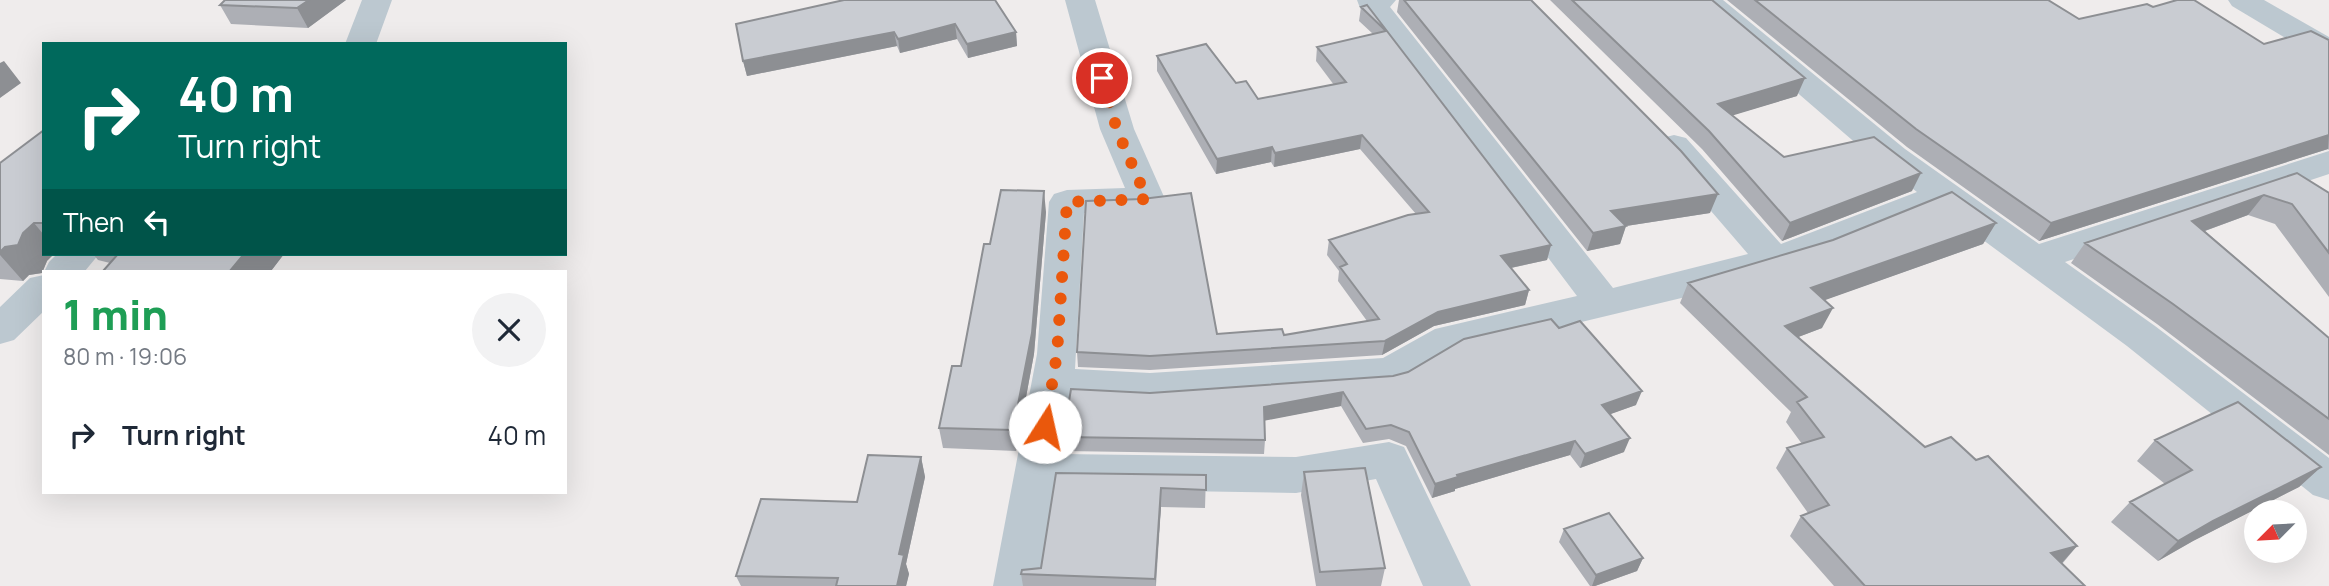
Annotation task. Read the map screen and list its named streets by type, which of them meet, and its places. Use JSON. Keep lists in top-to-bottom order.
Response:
{
  "north": "bottom left",
  "page": {
    "turn": ["40 m", "Turn right"],
    "then": "Then",
    "heading": ["1 min", "80 m · 19:06"],
    "list": [
      {
        "name": "Turn right",
        "value": "40 m"
      }
    ]
  }
}
